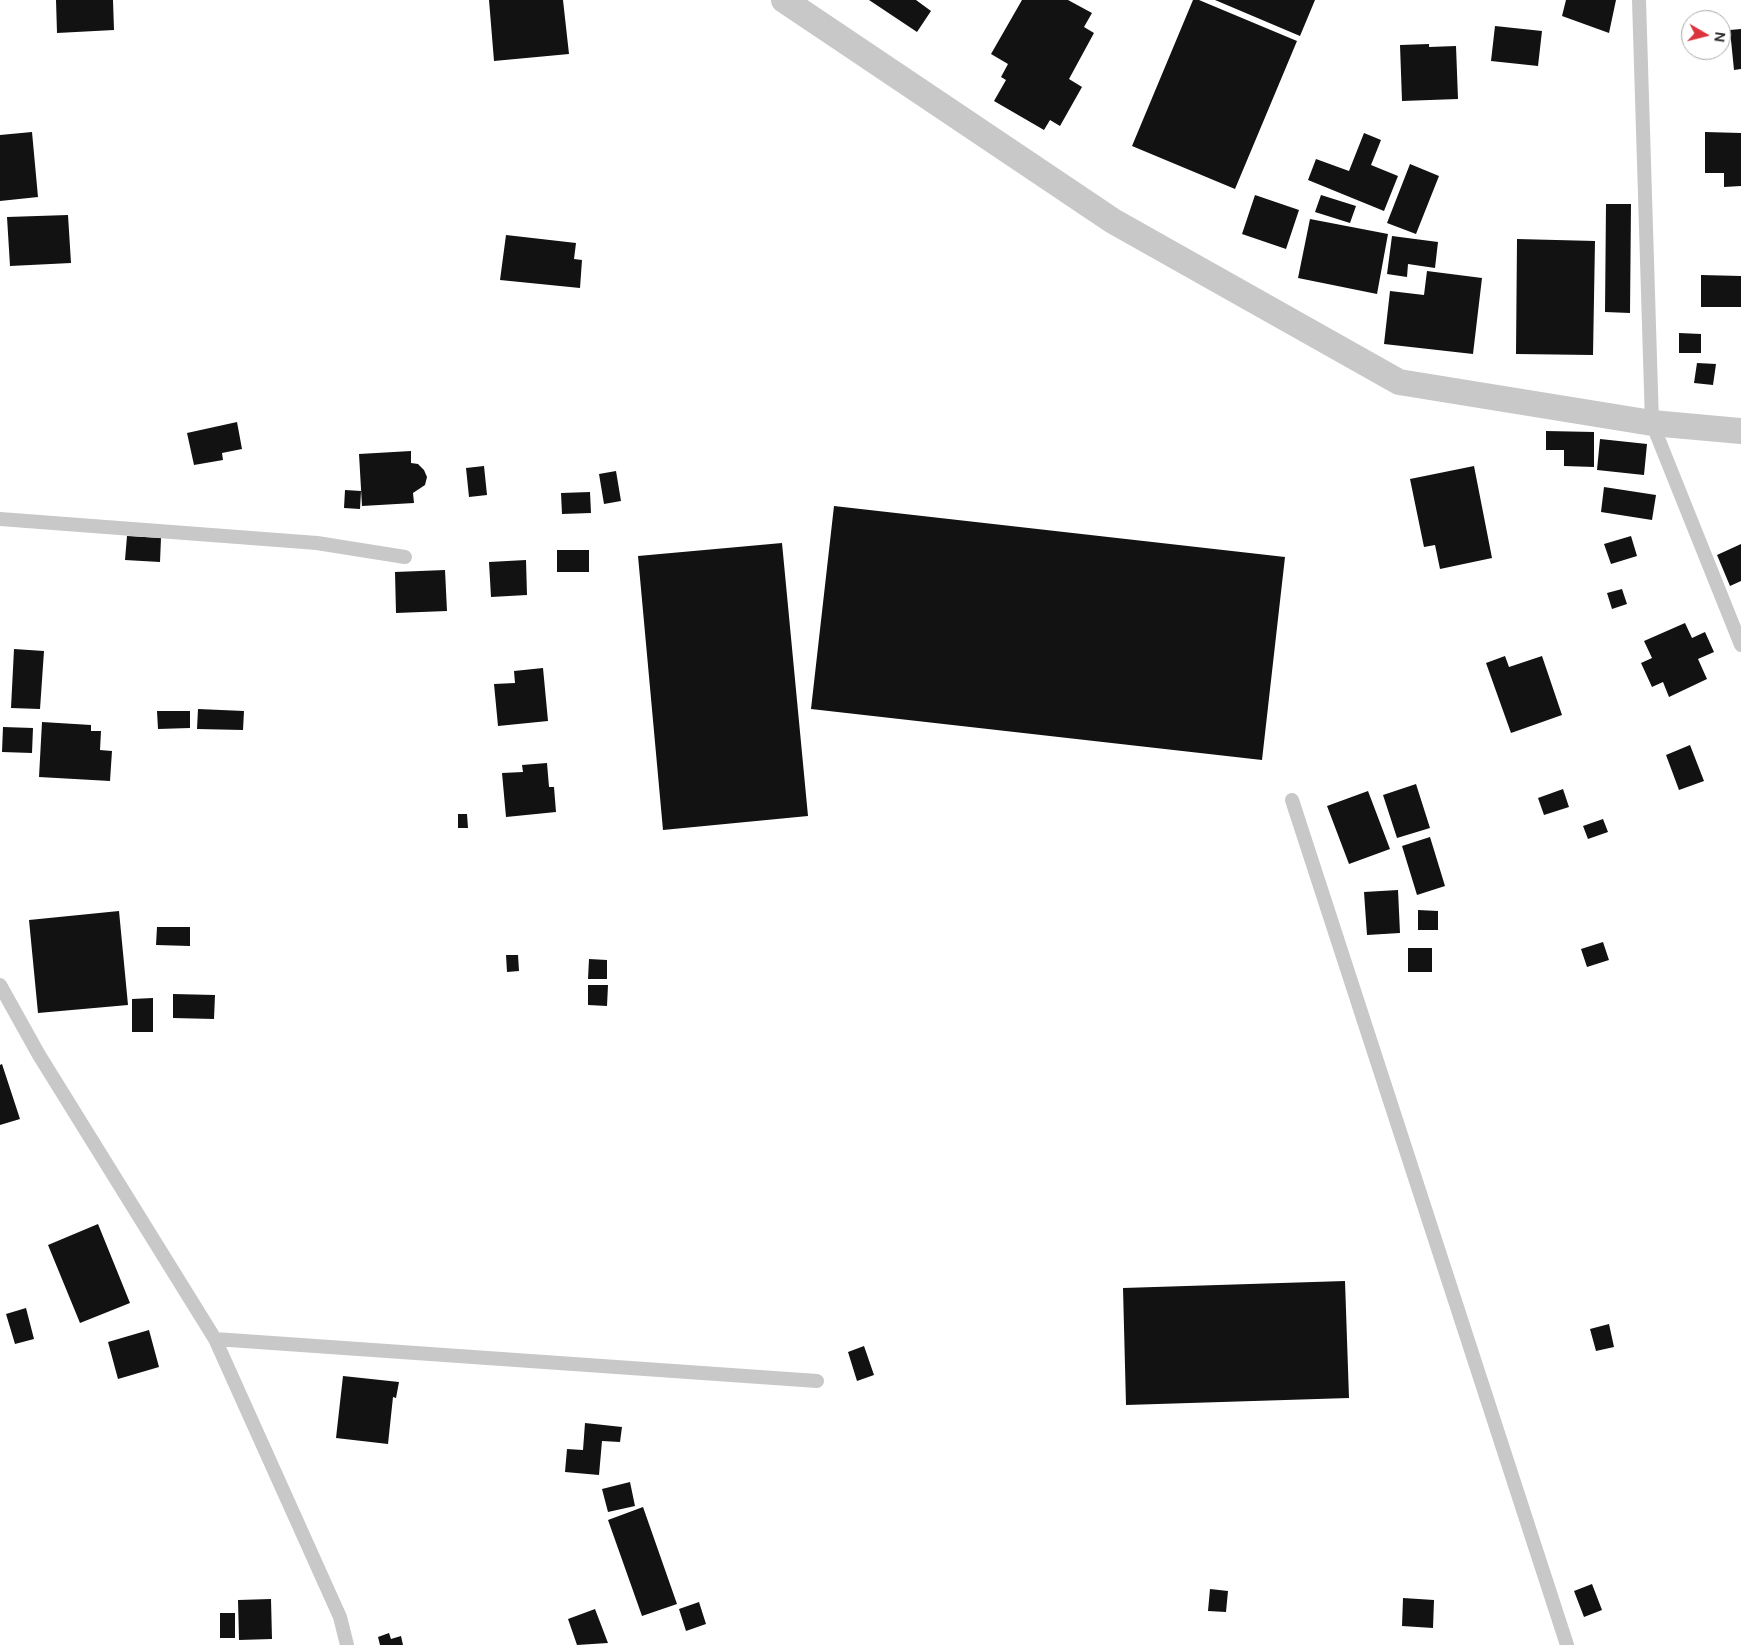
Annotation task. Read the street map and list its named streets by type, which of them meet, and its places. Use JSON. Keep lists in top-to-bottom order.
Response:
{
  "north": "right"
}
